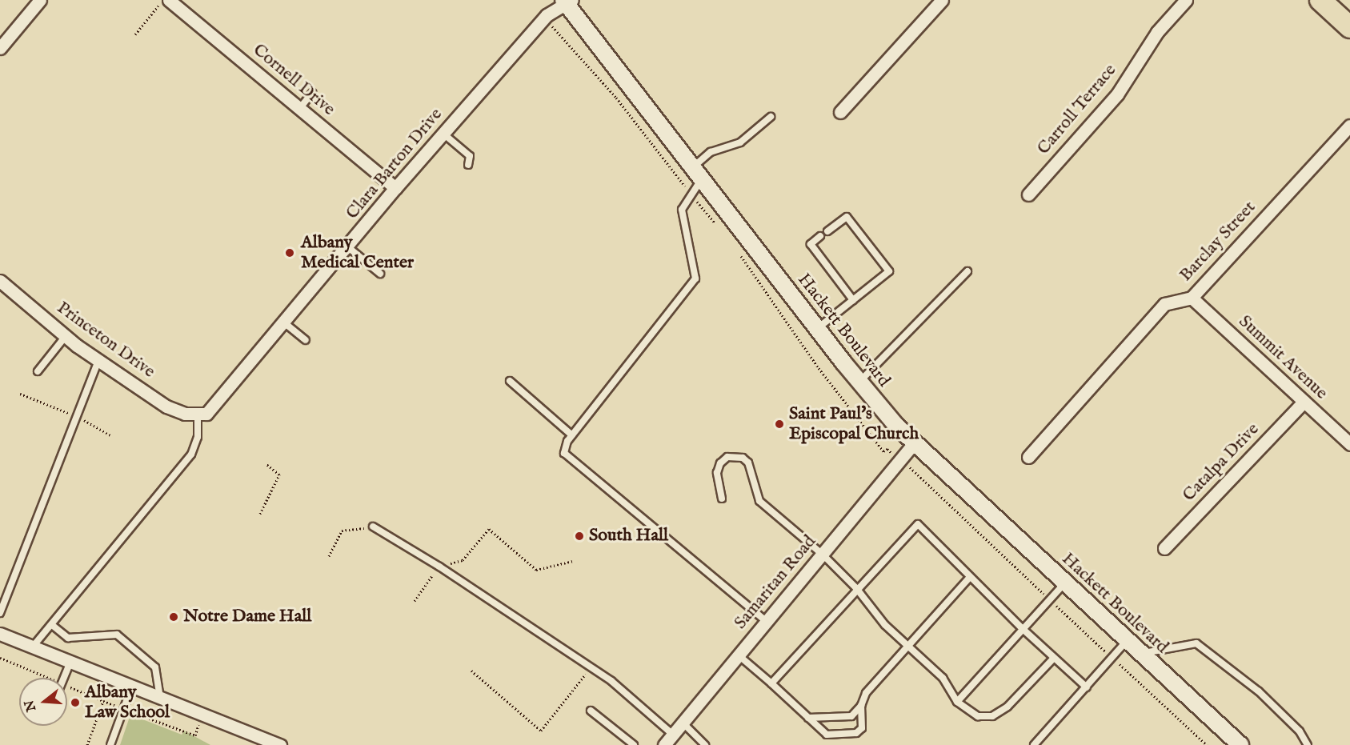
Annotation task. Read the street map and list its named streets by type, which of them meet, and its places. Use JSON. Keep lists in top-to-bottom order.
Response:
{
  "streets": {
    "street": [
      "Cornell Drive",
      "Carroll Terrace",
      "Clara Barton Drive",
      "Barclay Street",
      "Hackett Boulevard",
      "Princeton Drive",
      "Summit Avenue",
      "Catalpa Drive",
      "Samaritan Road"
    ]
  },
  "crossings": [
    ["Cornell Drive", "Clara Barton Drive"],
    ["Clara Barton Drive", "Hackett Boulevard"],
    ["Clara Barton Drive", "Princeton Drive"],
    ["Barclay Street", "Summit Avenue"],
    ["Hackett Boulevard", "Samaritan Road"],
    ["Summit Avenue", "Catalpa Drive"]
  ],
  "places": [
    "Albany Medical Center",
    "Saint Paul's Episcopal Church",
    "South Hall",
    "Notre Dame Hall",
    "Albany Law School"
  ],
  "north": "left"
}
